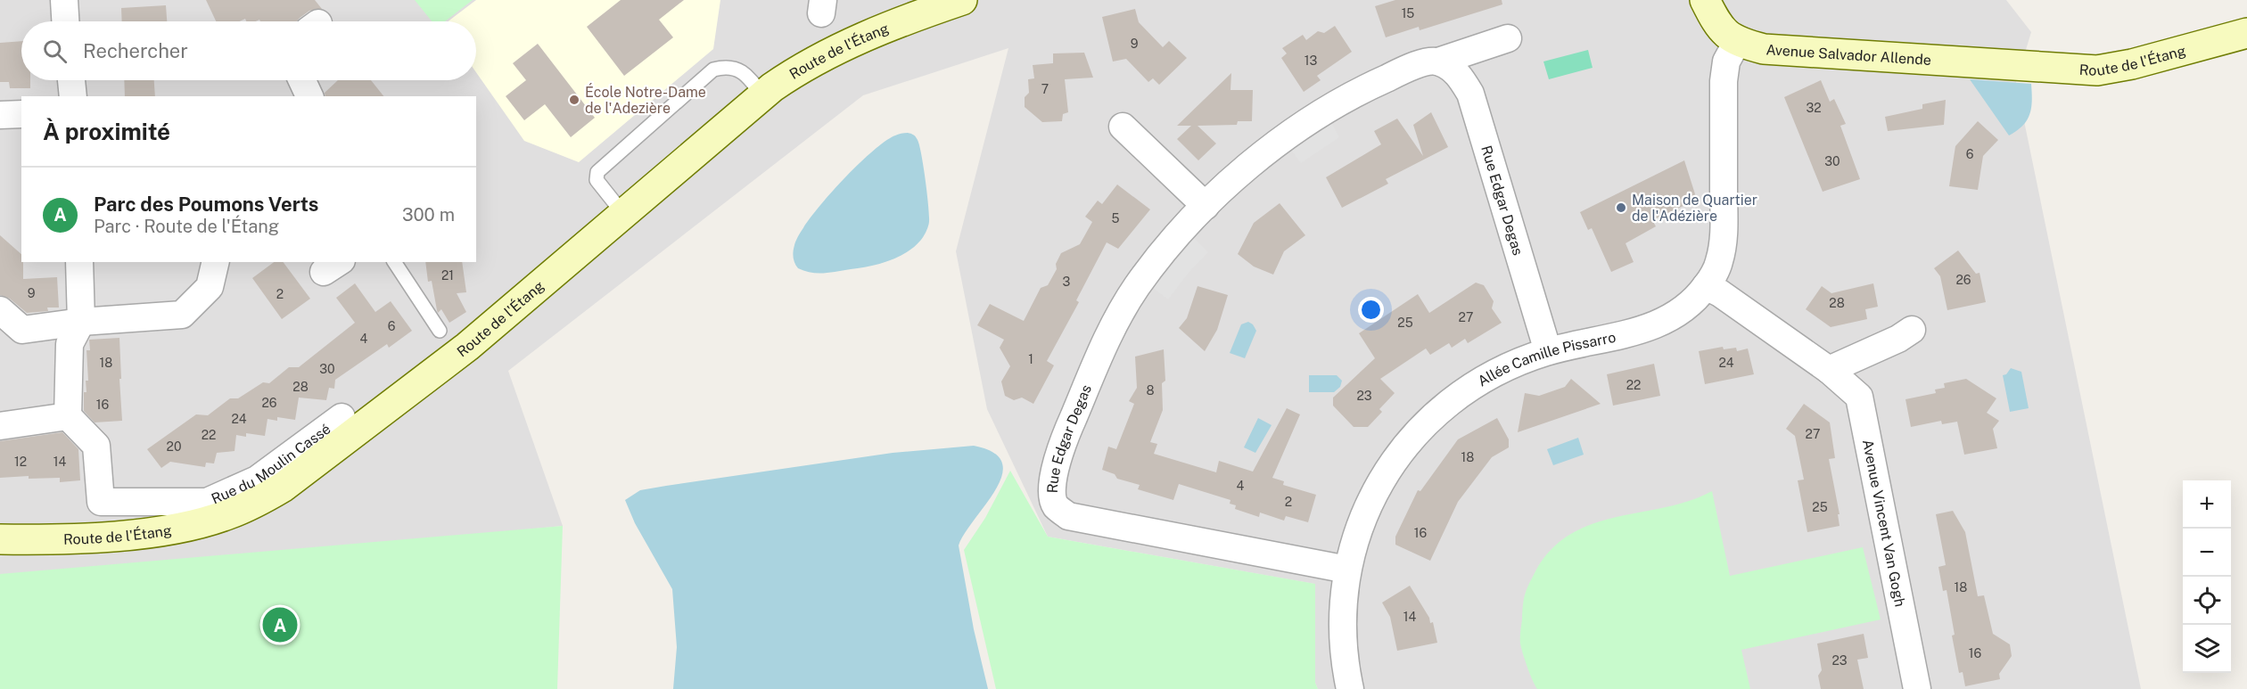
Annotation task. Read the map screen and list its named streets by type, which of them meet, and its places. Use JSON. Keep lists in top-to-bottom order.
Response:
{
  "streets": {
    "street": [
      "Route de l'Étang",
      "Avenue Salvador Allende",
      "Rue Edgar Degas",
      "Allée Camille Pissarro",
      "Rue du Moulin Cassé",
      "Avenue Vincent Van Gogh"
    ]
  },
  "crossings": [
    ["Route de l'Étang", "Avenue Salvador Allende"],
    ["Avenue Salvador Allende", "Allée Camille Pissarro"],
    ["Rue Edgar Degas", "Allée Camille Pissarro"],
    ["Allée Camille Pissarro", "Avenue Vincent Van Gogh"]
  ],
  "places": ["École Notre-Dame de l'Adezière", "Maison de Quartier de l'Adézière"],
  "house_numbers": [
    "15",
    "9",
    "13",
    "7",
    "32",
    "6",
    "30",
    "5",
    "21",
    "26",
    "3",
    "9",
    "2",
    "28",
    "27",
    "25",
    "6",
    "4",
    "1",
    "18",
    "24",
    "30",
    "22",
    "28",
    "8",
    "23",
    "26",
    "16",
    "24",
    "27",
    "22",
    "20",
    "18",
    "12",
    "14",
    "4",
    "2",
    "25",
    "16",
    "18",
    "14",
    "16",
    "23"
  ],
  "page": {
    "search": "Rechercher",
    "heading": "À proximité",
    "list": [
      {
        "mark": "A",
        "name": "Parc des Poumons Verts",
        "note": "Parc · Route de l'Étang",
        "value": "300 m"
      }
    ],
    "map_buttons": ["+", "−"],
    "pins": "A"
  }
}
